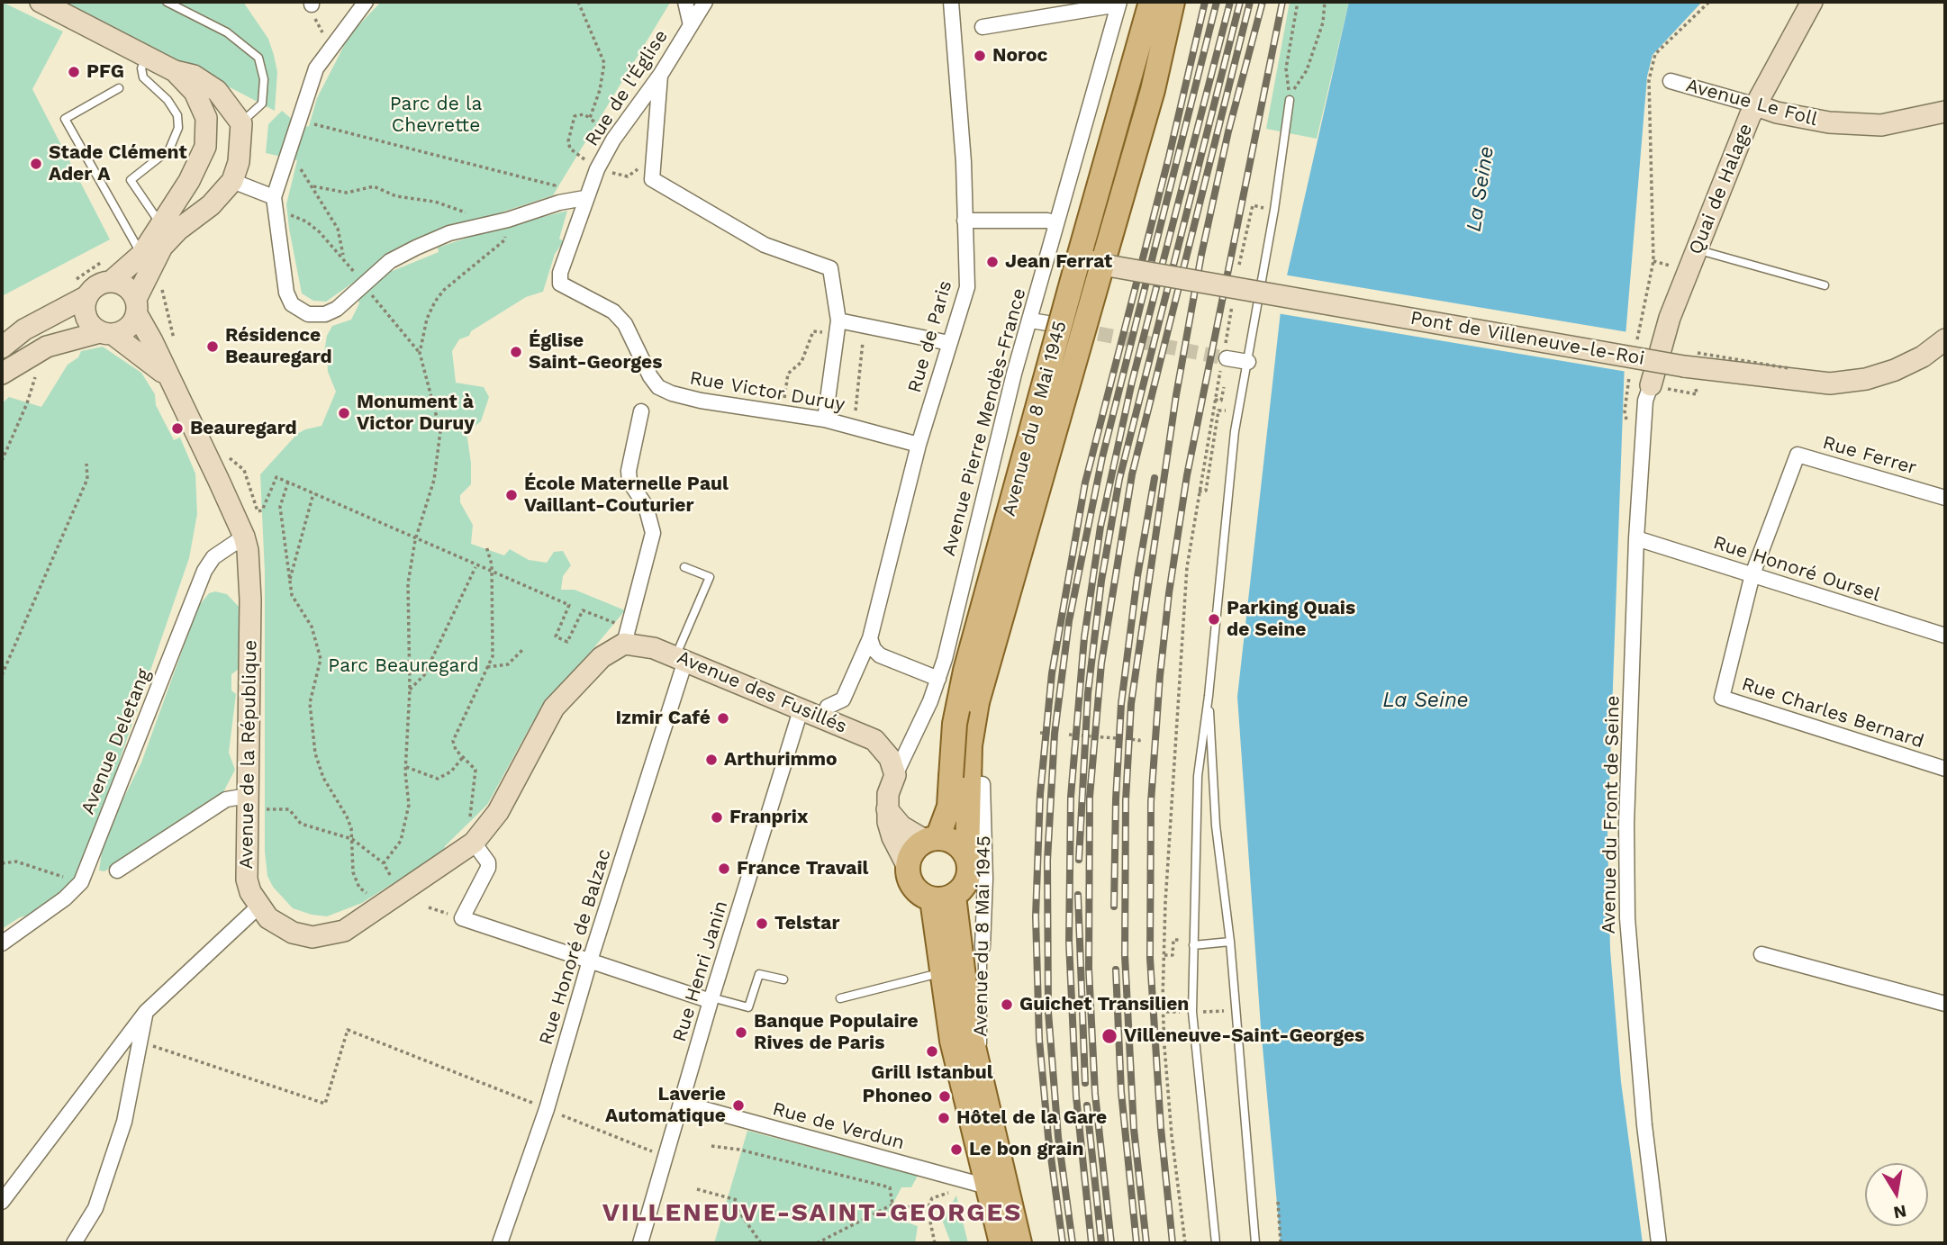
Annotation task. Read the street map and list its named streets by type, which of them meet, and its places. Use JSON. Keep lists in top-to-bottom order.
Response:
{
  "streets": {
    "main road": [
      "Avenue Le Foll",
      "Quai de Halage",
      "Pont de Villeneuve-le-Roi",
      "Avenue du 8 Mai 1945",
      "Avenue des Fusillés",
      "Avenue de la République"
    ],
    "street": [
      "Rue de l'Église",
      "Rue de Paris",
      "Rue Victor Duruy",
      "Avenue Pierre Mendès-France",
      "Rue Ferrer",
      "Rue Honoré Oursel",
      "Rue Charles Bernard",
      "Avenue Deletang",
      "Avenue du Front de Seine",
      "Rue Honoré de Balzac",
      "Rue Henri Janin",
      "Rue de Verdun"
    ]
  },
  "crossings": [
    ["Rue de l'Église", "Rue Victor Duruy"],
    ["Avenue Le Foll", "Quai de Halage"],
    ["Quai de Halage", "Avenue du Front de Seine"],
    ["Rue de Paris", "Rue Victor Duruy"],
    ["Pont de Villeneuve-le-Roi", "Avenue du 8 Mai 1945"],
    ["Avenue du 8 Mai 1945", "Rue de Verdun"],
    ["Avenue Pierre Mendès-France", "Avenue des Fusillés"],
    ["Rue Ferrer", "Rue Honoré Oursel"],
    ["Rue Ferrer", "Rue Charles Bernard"],
    ["Rue Honoré Oursel", "Rue Charles Bernard"],
    ["Rue Honoré Oursel", "Avenue du Front de Seine"],
    ["Avenue des Fusillés", "Avenue de la République"],
    ["Avenue des Fusillés", "Rue Honoré de Balzac"],
    ["Avenue des Fusillés", "Rue Henri Janin"],
    ["Avenue Deletang", "Avenue de la République"],
    ["Rue Henri Janin", "Rue de Verdun"]
  ],
  "districts": ["VILLENEUVE-SAINT-GEORGES"],
  "water": ["La Seine"],
  "parks": ["Parc de la Chevrette", "Parc Beauregard"],
  "places": [
    "Noroc",
    "PFG",
    "Stade Clément Ader A",
    "Jean Ferrat",
    "Résidence Beauregard",
    "Église Saint-Georges",
    "Monument à Victor Duruy",
    "Beauregard",
    "École Maternelle Paul Vaillant-Couturier",
    "Parking Quais de Seine",
    "Izmir Café",
    "Arthurimmo",
    "Franprix",
    "France Travail",
    "Telstar",
    "Guichet Transilien",
    "Banque Populaire Rives de Paris",
    "Villeneuve-Saint-Georges",
    "Grill Istanbul",
    "Phoneo",
    "Laverie Automatique",
    "Hôtel de la Gare",
    "Le bon grain"
  ],
  "north": "bottom"
}
